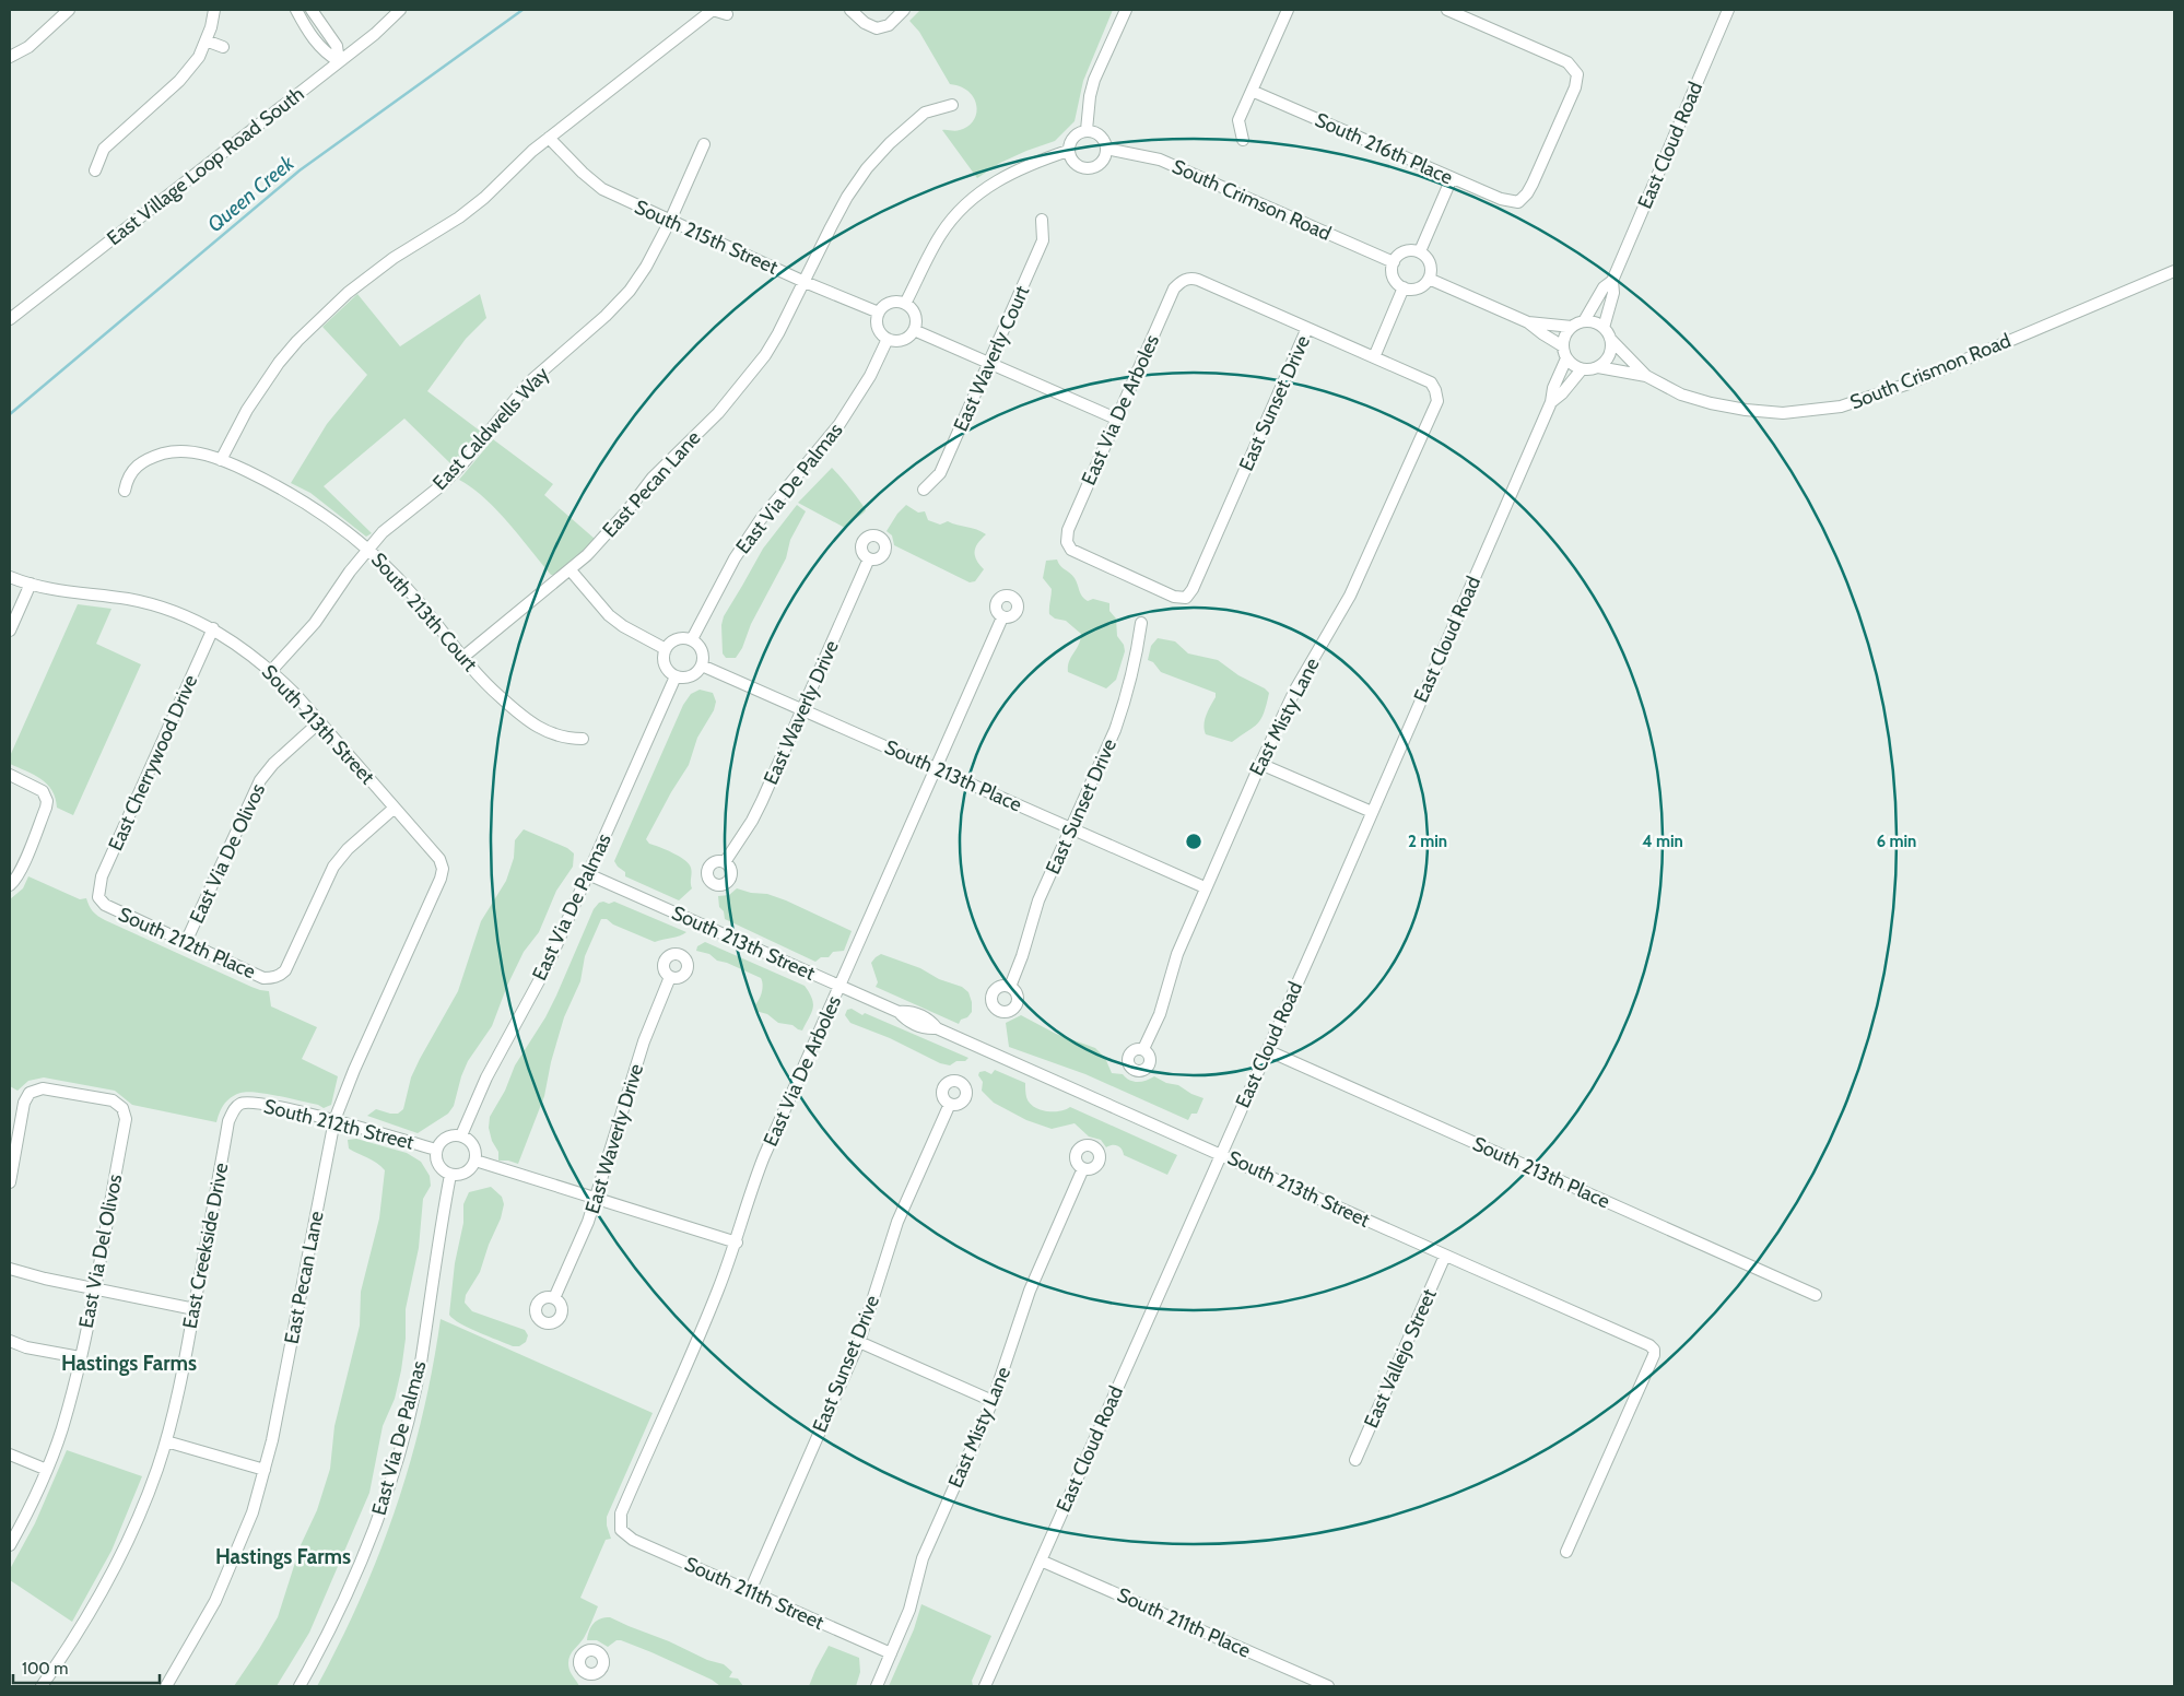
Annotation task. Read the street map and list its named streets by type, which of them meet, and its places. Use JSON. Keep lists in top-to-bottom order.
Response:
{
  "streets": {
    "street": [
      "East Cloud Road",
      "South 216th Place",
      "East Village Loop Road South",
      "South Crimson Road",
      "South 215th Street",
      "East Waverly Court",
      "South Crismon Road",
      "East Sunset Drive",
      "East Via De Arboles",
      "East Caldwells Way",
      "East Pecan Lane",
      "East Via De Palmas",
      "South 213th Court",
      "East Waverly Drive",
      "East Misty Lane",
      "South 213th Street",
      "East Cherrywood Drive",
      "South 213th Place",
      "East Via De Olivos",
      "South 212th Place",
      "South 212th Street",
      "East Creekside Drive",
      "East Via Del Olivos",
      "East Vallejo Street",
      "South 211th Street",
      "South 211th Place"
    ]
  },
  "crossings": [
    ["East Cloud Road", "South Crismon Road"],
    ["East Cloud Road", "South 213th Street"],
    ["East Cloud Road", "South 213th Place"],
    ["East Cloud Road", "South 211th Place"],
    ["South 215th Street", "East Caldwells Way"],
    ["South 215th Street", "East Pecan Lane"],
    ["South 215th Street", "East Via De Palmas"],
    ["East Sunset Drive", "East Via De Arboles"],
    ["East Sunset Drive", "South 213th Place"],
    ["East Sunset Drive", "South 211th Street"],
    ["East Via De Arboles", "South 213th Street"],
    ["East Via De Arboles", "South 213th Place"],
    ["East Via De Arboles", "South 211th Street"],
    ["East Caldwells Way", "South 213th Court"],
    ["East Caldwells Way", "South 213th Street"],
    ["East Pecan Lane", "South 213th Court"],
    ["East Pecan Lane", "South 213th Street"],
    ["East Pecan Lane", "South 212th Street"],
    ["East Via De Palmas", "South 213th Street"],
    ["East Via De Palmas", "South 213th Place"],
    ["East Via De Palmas", "South 212th Street"],
    ["East Waverly Drive", "South 213th Place"],
    ["East Misty Lane", "South 213th Place"],
    ["East Misty Lane", "South 211th Street"],
    ["South 213th Street", "East Cherrywood Drive"],
    ["South 213th Street", "East Via De Olivos"],
    ["South 213th Street", "South 212th Place"],
    ["South 213th Street", "East Vallejo Street"],
    ["East Cherrywood Drive", "South 212th Place"],
    ["East Via De Olivos", "South 212th Place"],
    ["South 212th Street", "East Creekside Drive"]
  ],
  "districts": ["Hastings Farms", "Hastings Farms"],
  "water": ["Queen Creek"],
  "scale_bar": "100 m",
  "rings": ["2 min", "4 min", "6 min"]
}
